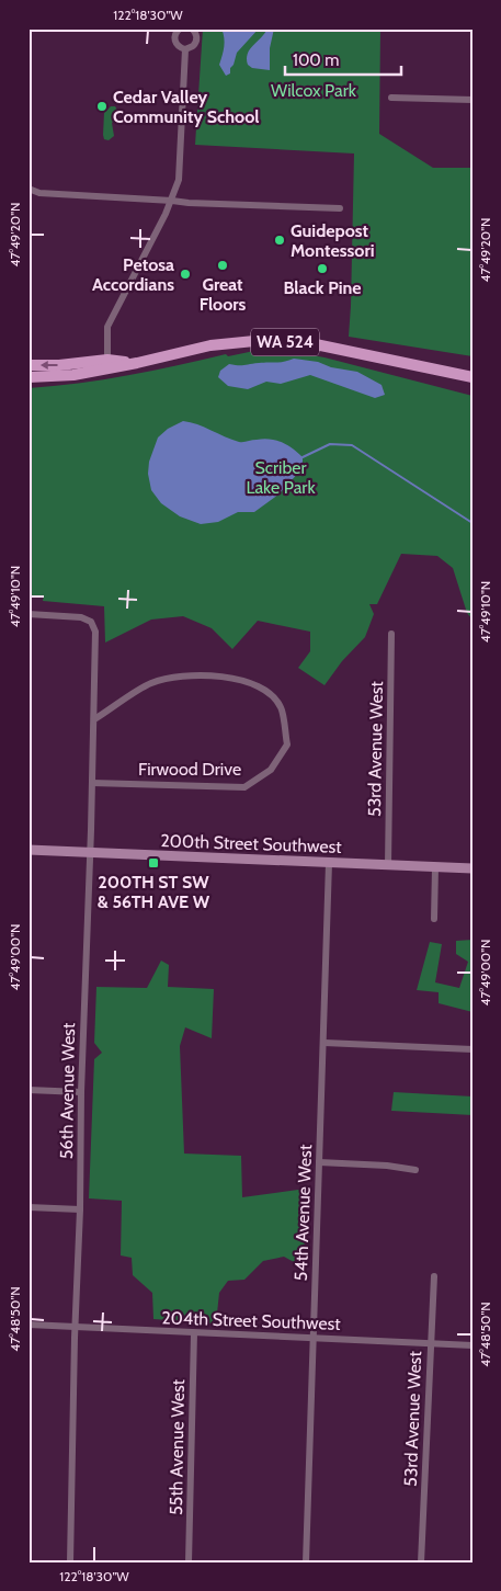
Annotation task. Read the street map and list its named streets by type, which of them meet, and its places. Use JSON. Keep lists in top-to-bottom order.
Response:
{
  "streets": {
    "main road": ["WA 524"],
    "street": [
      "53rd Avenue West",
      "Firwood Drive",
      "200th Street Southwest",
      "56th Avenue West",
      "54th Avenue West",
      "204th Street Southwest",
      "55th Avenue West"
    ]
  },
  "crossings": [
    ["53rd Avenue West", "200th Street Southwest"],
    ["53rd Avenue West", "204th Street Southwest"],
    ["Firwood Drive", "56th Avenue West"],
    ["200th Street Southwest", "56th Avenue West"],
    ["200th Street Southwest", "54th Avenue West"],
    ["56th Avenue West", "204th Street Southwest"],
    ["54th Avenue West", "204th Street Southwest"],
    ["204th Street Southwest", "55th Avenue West"]
  ],
  "parks": ["Wilcox Park", "Scriber Lake Park"],
  "places": {
    "other": [
      "Cedar Valley Community School",
      "Guidepost Montessori",
      "Great Floors",
      "Black Pine",
      "Petosa Accordians"
    ],
    "transit": ["200TH ST SW & 56TH AVE W"]
  },
  "scale_bar": "100 m",
  "coordinates": [
    "122°18'30\"W",
    "47°49'20\"N",
    "47°49'10\"N",
    "47°49'00\"N",
    "47°48'50\"N"
  ]
}
